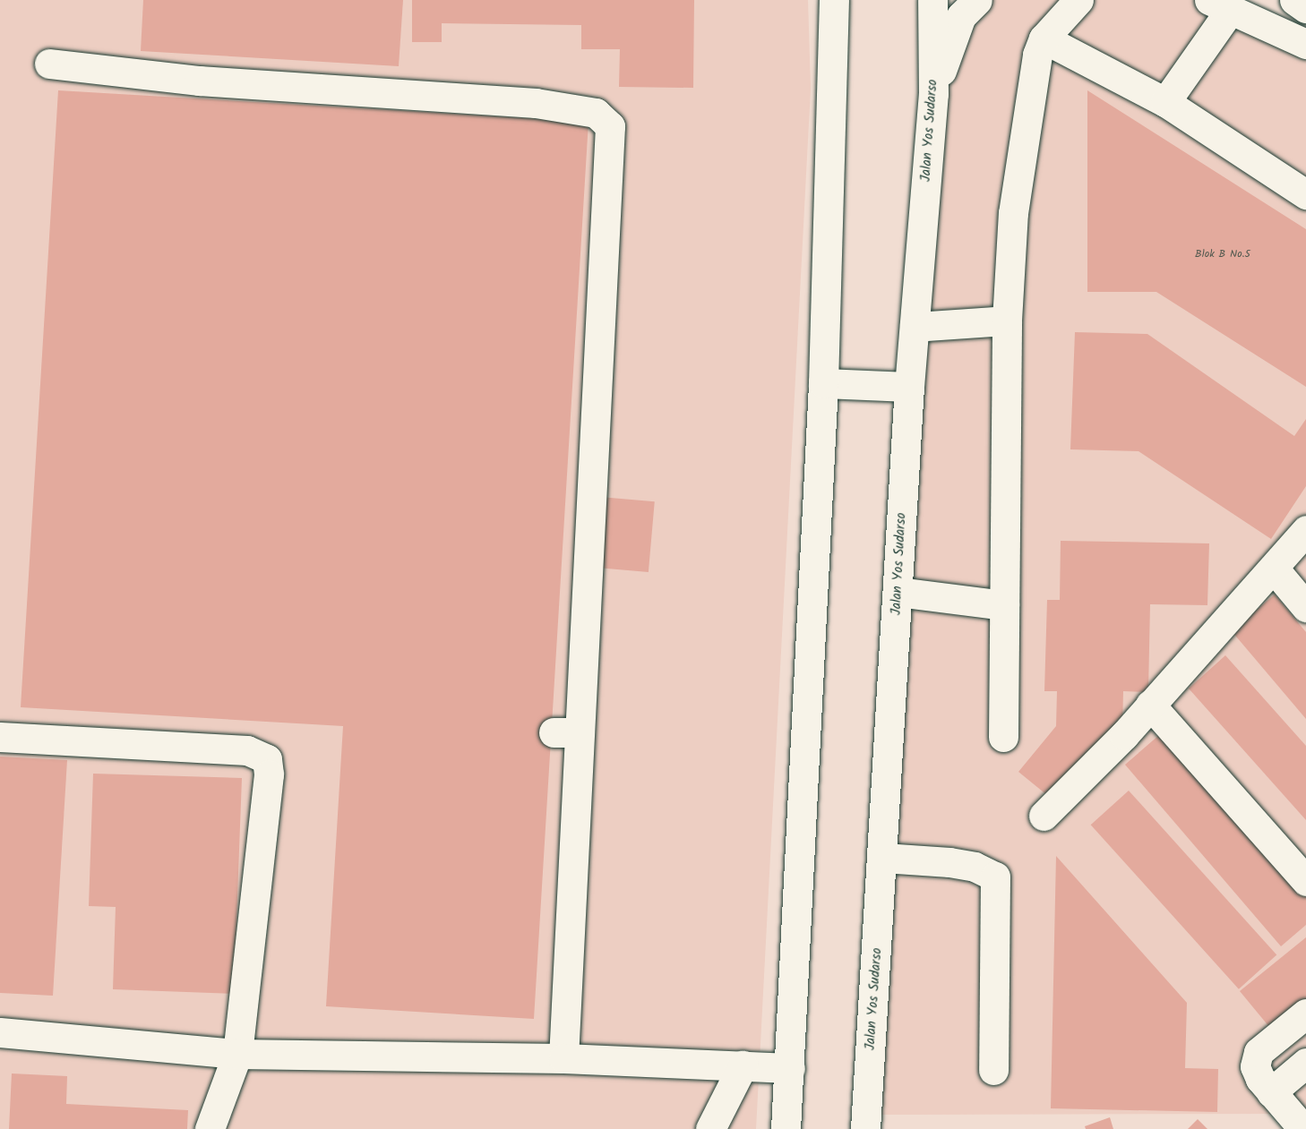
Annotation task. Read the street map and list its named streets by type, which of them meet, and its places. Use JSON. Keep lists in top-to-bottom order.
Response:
{
  "streets": {
    "main road": ["Jalan Yos Sudarso"]
  },
  "house_numbers": ["Blok B No.5"]
}
